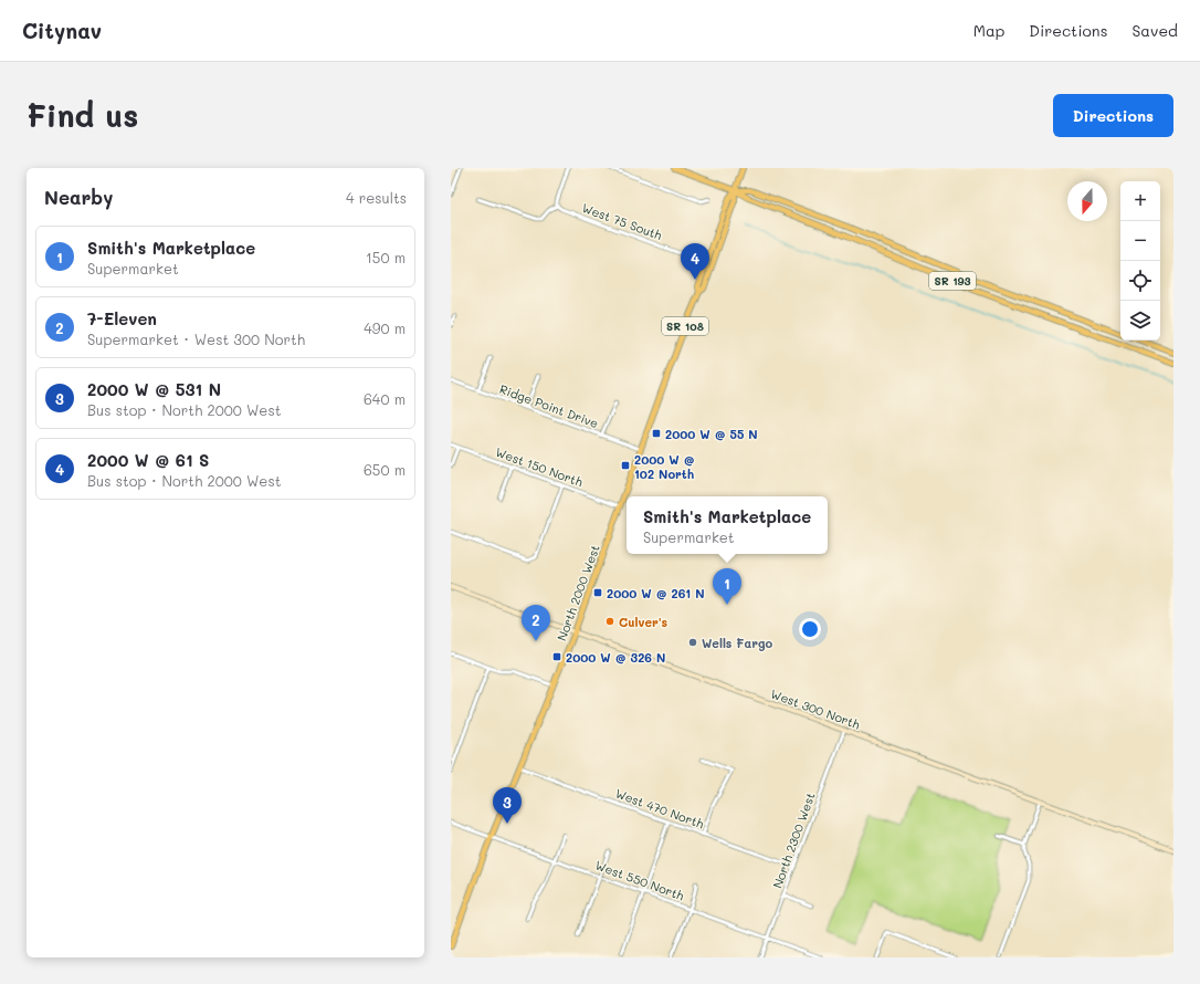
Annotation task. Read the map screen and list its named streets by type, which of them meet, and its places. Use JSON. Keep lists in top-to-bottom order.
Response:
{
  "streets": {
    "main road": [
      "SR 193",
      "SR 108",
      "North 2000 West",
      "West 300 North"
    ],
    "street": [
      "West 75 South",
      "Ridge Point Drive",
      "West 150 North",
      "West 470 North",
      "North 2300 West",
      "West 550 North"
    ]
  },
  "crossings": [
    ["West 75 South", "North 2000 West"],
    ["SR 193", "North 2000 West"],
    ["Ridge Point Drive", "North 2000 West"],
    ["West 150 North", "North 2000 West"],
    ["North 2000 West", "West 300 North"],
    ["North 2000 West", "West 470 North"],
    ["North 2000 West", "West 550 North"],
    ["West 300 North", "North 2300 West"],
    ["West 470 North", "North 2300 West"],
    ["North 2300 West", "West 550 North"]
  ],
  "places": {
    "transit": [
      "2000 W @ 55 N",
      "2000 W @ 102 North",
      "2000 W @ 261 N",
      "2000 W @ 326 N"
    ],
    "other": ["Culver's", "Wells Fargo"]
  },
  "north": "bottom",
  "page": {
    "header": "Citynav",
    "nav": ["Map", "Directions", "Saved"],
    "buttons": "Directions",
    "title": "Find us",
    "heading": ["Nearby", "4 results"],
    "map_buttons": ["+", "−"],
    "list": [
      {
        "mark": "1",
        "name": "Smith's Marketplace",
        "note": "Supermarket",
        "value": "150 m"
      },
      {
        "mark": "2",
        "name": "7-Eleven",
        "note": "Supermarket · West 300 North",
        "value": "490 m"
      },
      {
        "mark": "3",
        "name": "2000 W @ 531 N",
        "note": "Bus stop · North 2000 West",
        "value": "640 m"
      },
      {
        "mark": "4",
        "name": "2000 W @ 61 S",
        "note": "Bus stop · North 2000 West",
        "value": "650 m"
      }
    ],
    "pins": [
      "4",
      "1",
      "2",
      "3"
    ],
    "popup": ["Smith's Marketplace", "Supermarket"]
  }
}
